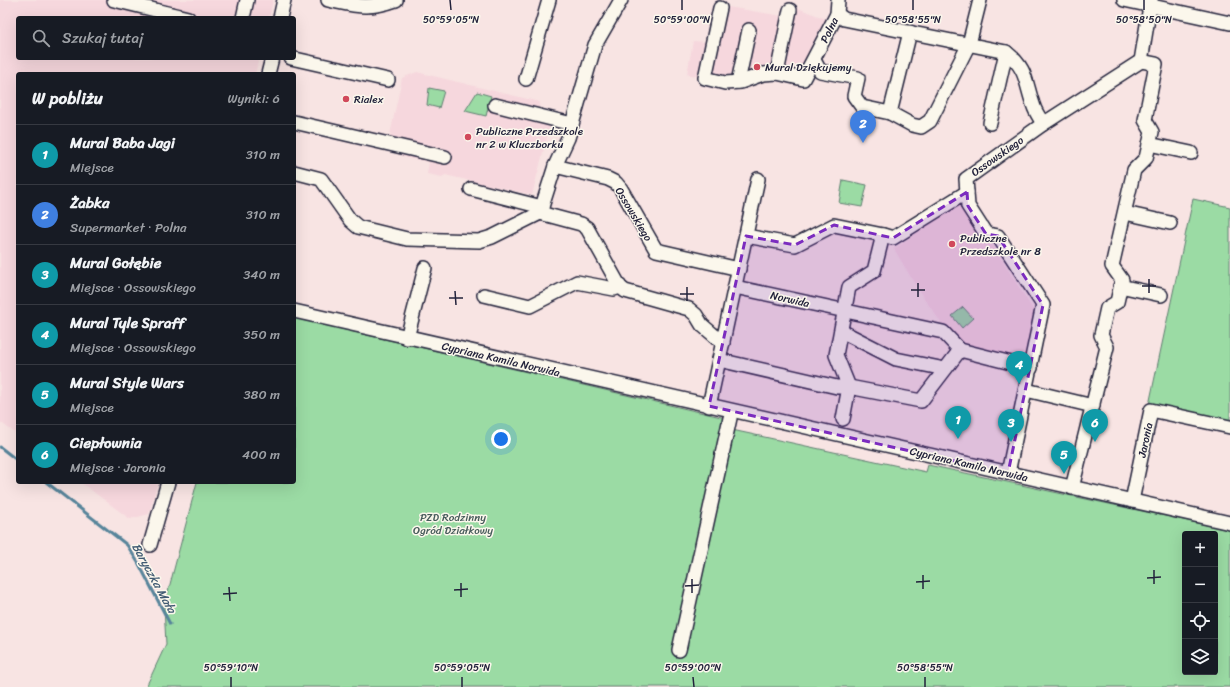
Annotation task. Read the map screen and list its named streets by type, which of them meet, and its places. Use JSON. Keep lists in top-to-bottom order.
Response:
{
  "streets": {
    "street": [
      "Polna",
      "Ossowskiego",
      "Norwida",
      "Cypriana Kamila Norwida",
      "Jaronia"
    ]
  },
  "crossings": [
    ["Ossowskiego", "Cypriana Kamila Norwida"],
    ["Cypriana Kamila Norwida", "Jaronia"]
  ],
  "water": ["Baryczka Mała"],
  "parks": ["PZD Rodzinny Ogród Działkowy"],
  "places": [
    "Mural Dziękujemy",
    "Rialex",
    "Publiczne Przedszkole nr 2 w Kluczborku",
    "Publiczne Przedszkole nr 8"
  ],
  "page": {
    "search": "Szukaj tutaj",
    "heading": ["W pobliżu", "Wyniki: 6"],
    "pins": [
      "2",
      "4",
      "1",
      "3",
      "6",
      "5"
    ],
    "list": [
      {
        "mark": "1",
        "name": "Mural Baba Jagi",
        "note": "Miejsce",
        "value": "310 m"
      },
      {
        "mark": "2",
        "name": "Żabka",
        "note": "Supermarket · Polna",
        "value": "310 m"
      },
      {
        "mark": "3",
        "name": "Mural Gołębie",
        "note": "Miejsce · Ossowskiego",
        "value": "340 m"
      },
      {
        "mark": "4",
        "name": "Mural Tyle Spraff",
        "note": "Miejsce · Ossowskiego",
        "value": "350 m"
      },
      {
        "mark": "5",
        "name": "Mural Style Wars",
        "note": "Miejsce",
        "value": "380 m"
      },
      {
        "mark": "6",
        "name": "Ciepłownia",
        "note": "Miejsce · Jaronia",
        "value": "400 m"
      }
    ],
    "map_buttons": ["+", "−"]
  },
  "coordinates": [
    "50°59'05\"N",
    "50°59'00\"N",
    "50°58'55\"N",
    "50°58'50\"N",
    "50°59'10\"N"
  ]
}
